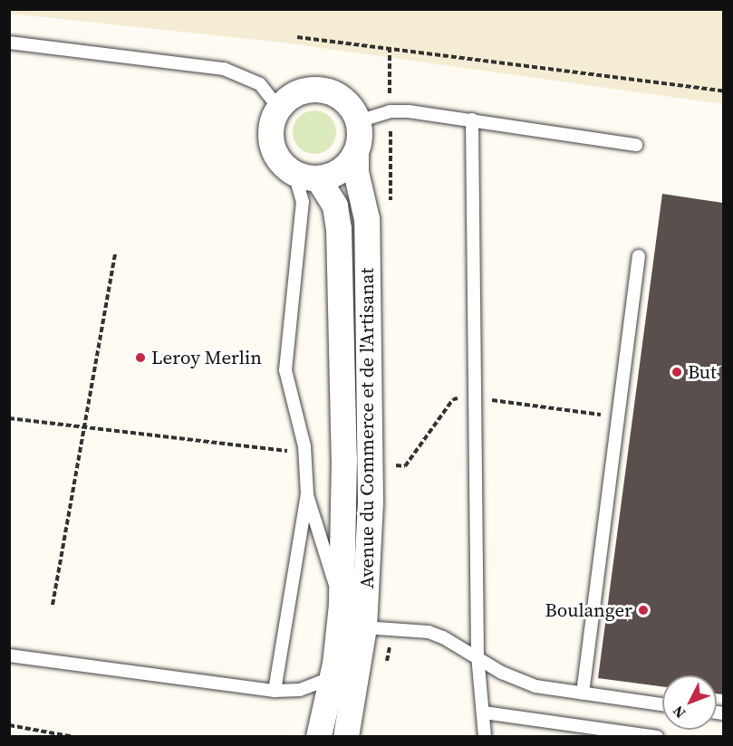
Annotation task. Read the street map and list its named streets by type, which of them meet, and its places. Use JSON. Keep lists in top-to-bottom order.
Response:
{
  "streets": {
    "street": ["Avenue du Commerce et de l'Artisanat"]
  },
  "places": ["Leroy Merlin", "But", "Boulanger"],
  "north": "bottom left"
}
